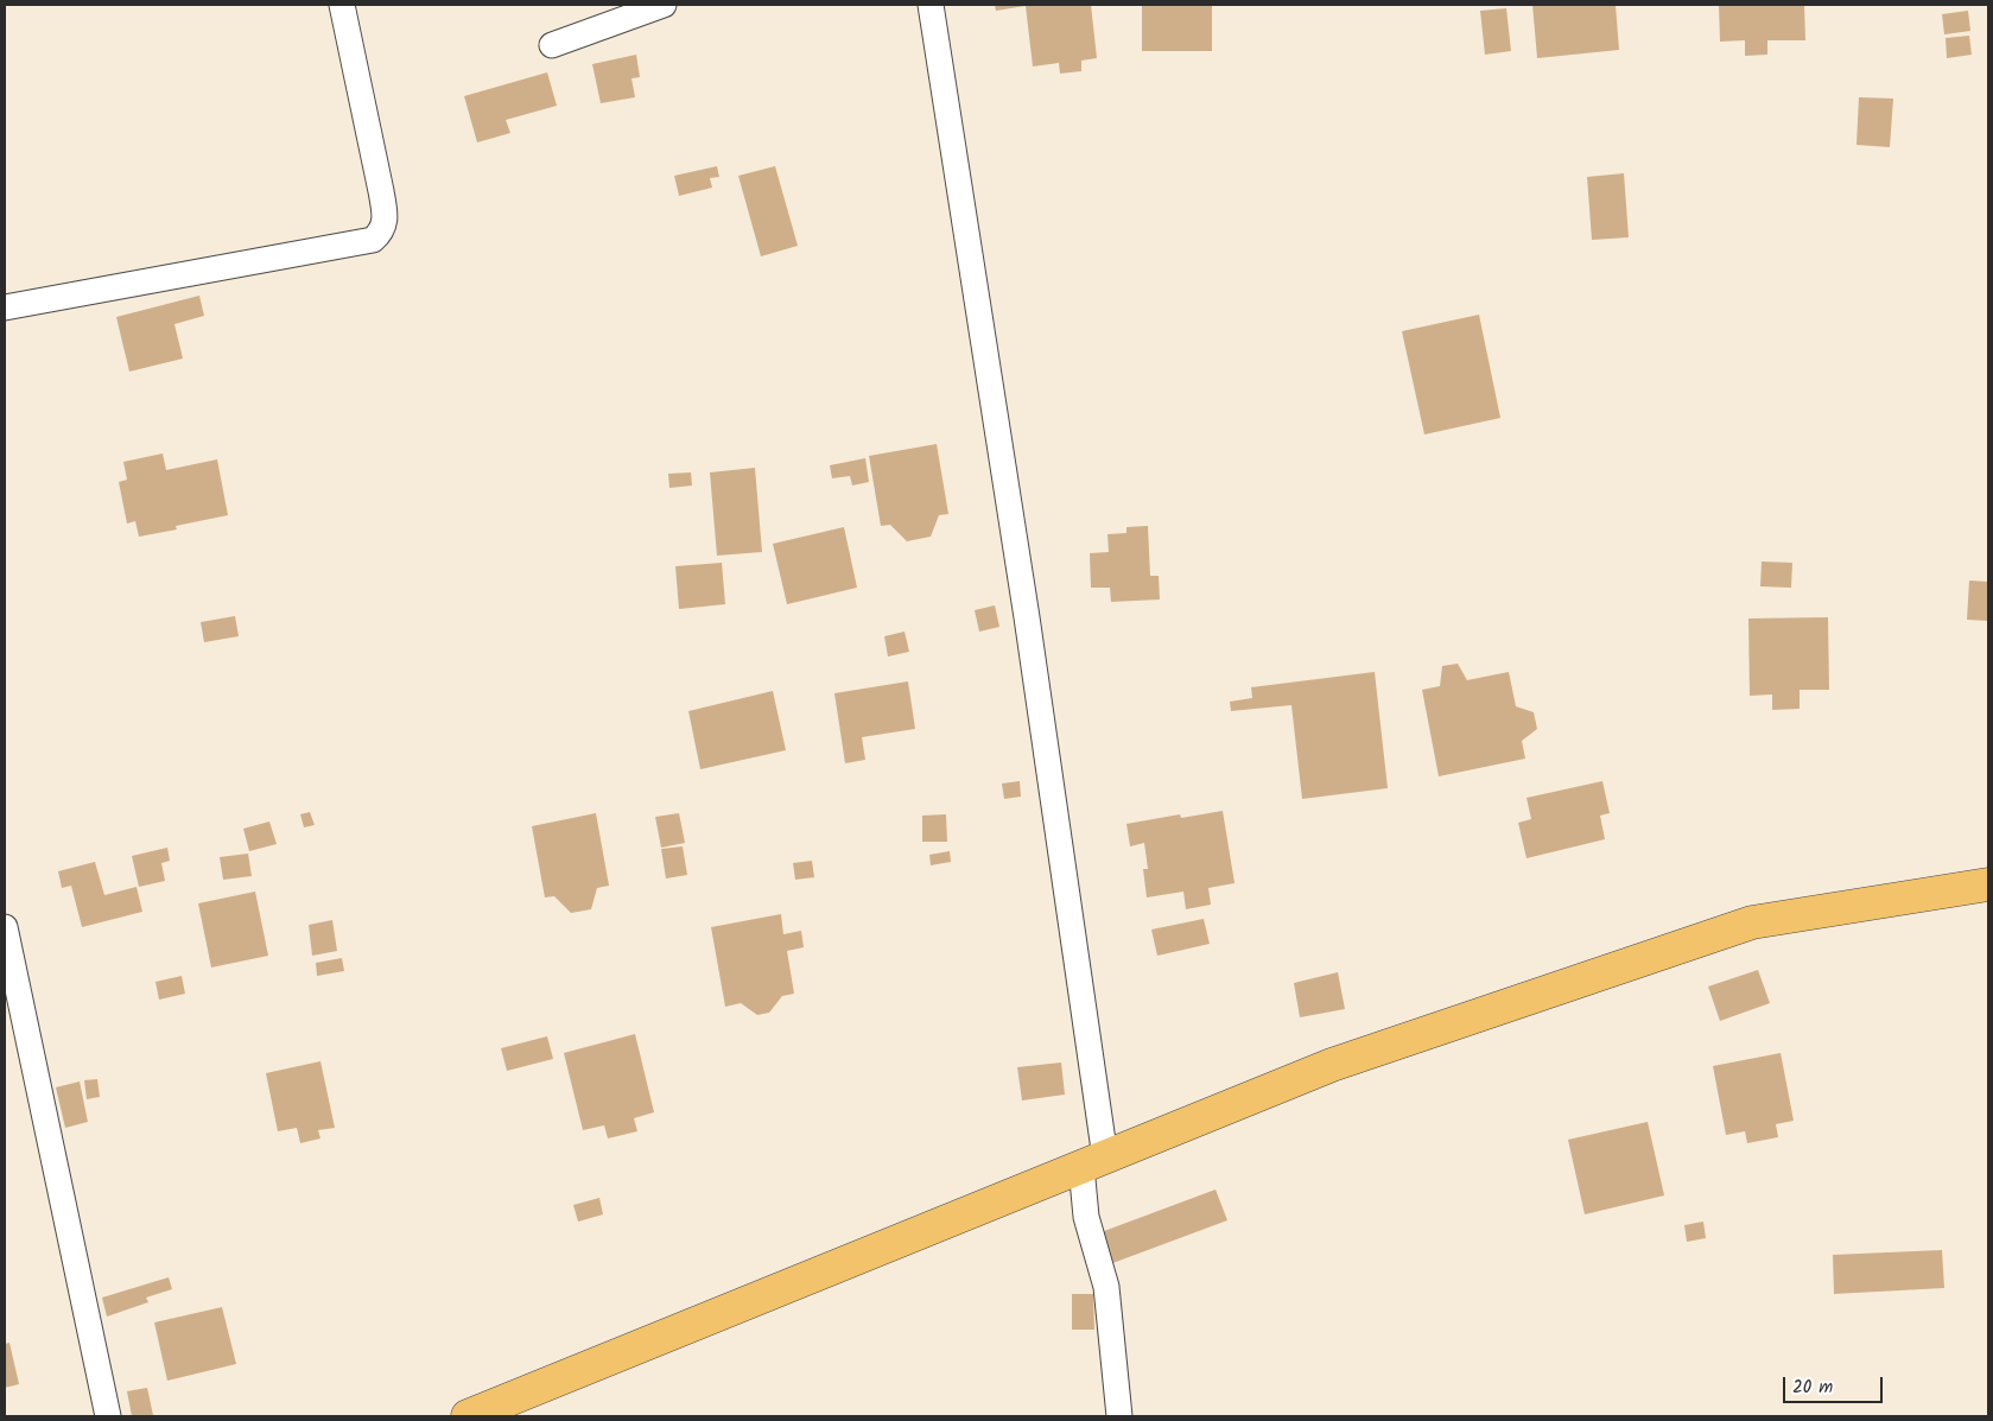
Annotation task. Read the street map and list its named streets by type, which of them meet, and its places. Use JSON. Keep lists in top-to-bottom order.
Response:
{
  "scale_bar": "20 m"
}
